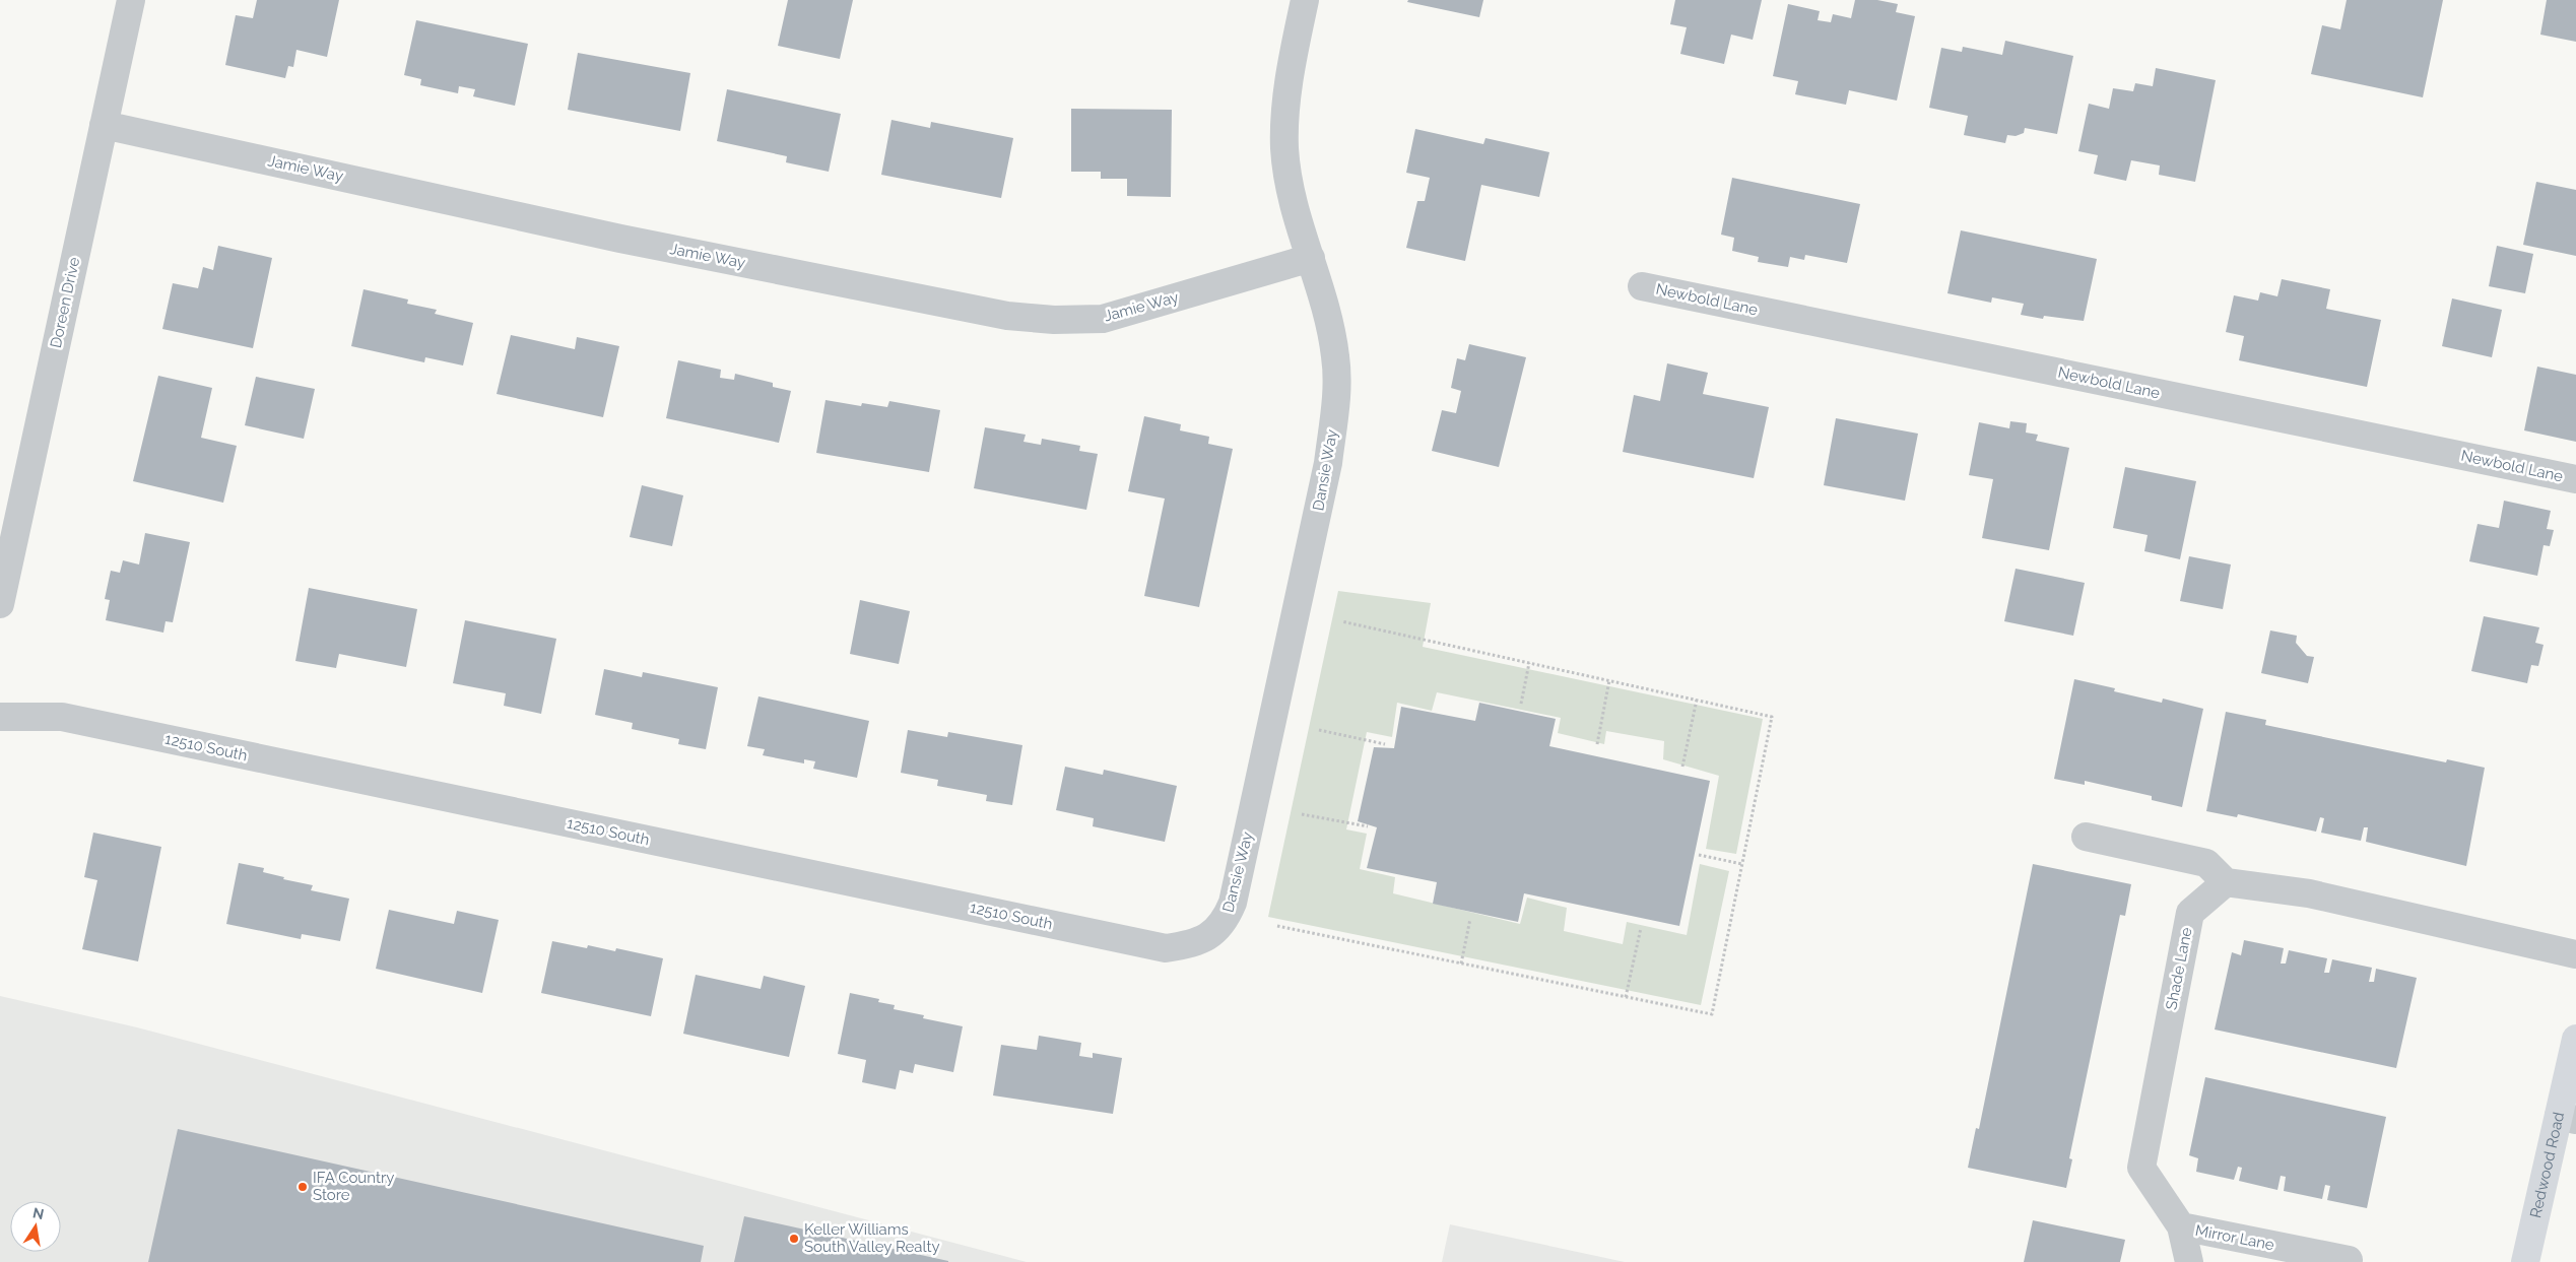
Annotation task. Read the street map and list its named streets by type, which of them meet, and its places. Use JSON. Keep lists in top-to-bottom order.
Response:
{
  "streets": {
    "main road": ["Redwood Road"],
    "street": [
      "Jamie Way",
      "Newbold Lane",
      "Doreen Drive",
      "Dansie Way",
      "12510 South",
      "Shade Lane",
      "Mirror Lane"
    ]
  },
  "crossings": [
    ["Jamie Way", "Doreen Drive"],
    ["Jamie Way", "Dansie Way"],
    ["Dansie Way", "12510 South"],
    ["Shade Lane", "Mirror Lane"]
  ],
  "places": ["IFA Country Store", "Keller Williams South Valley Realty"],
  "north": "top"
}
